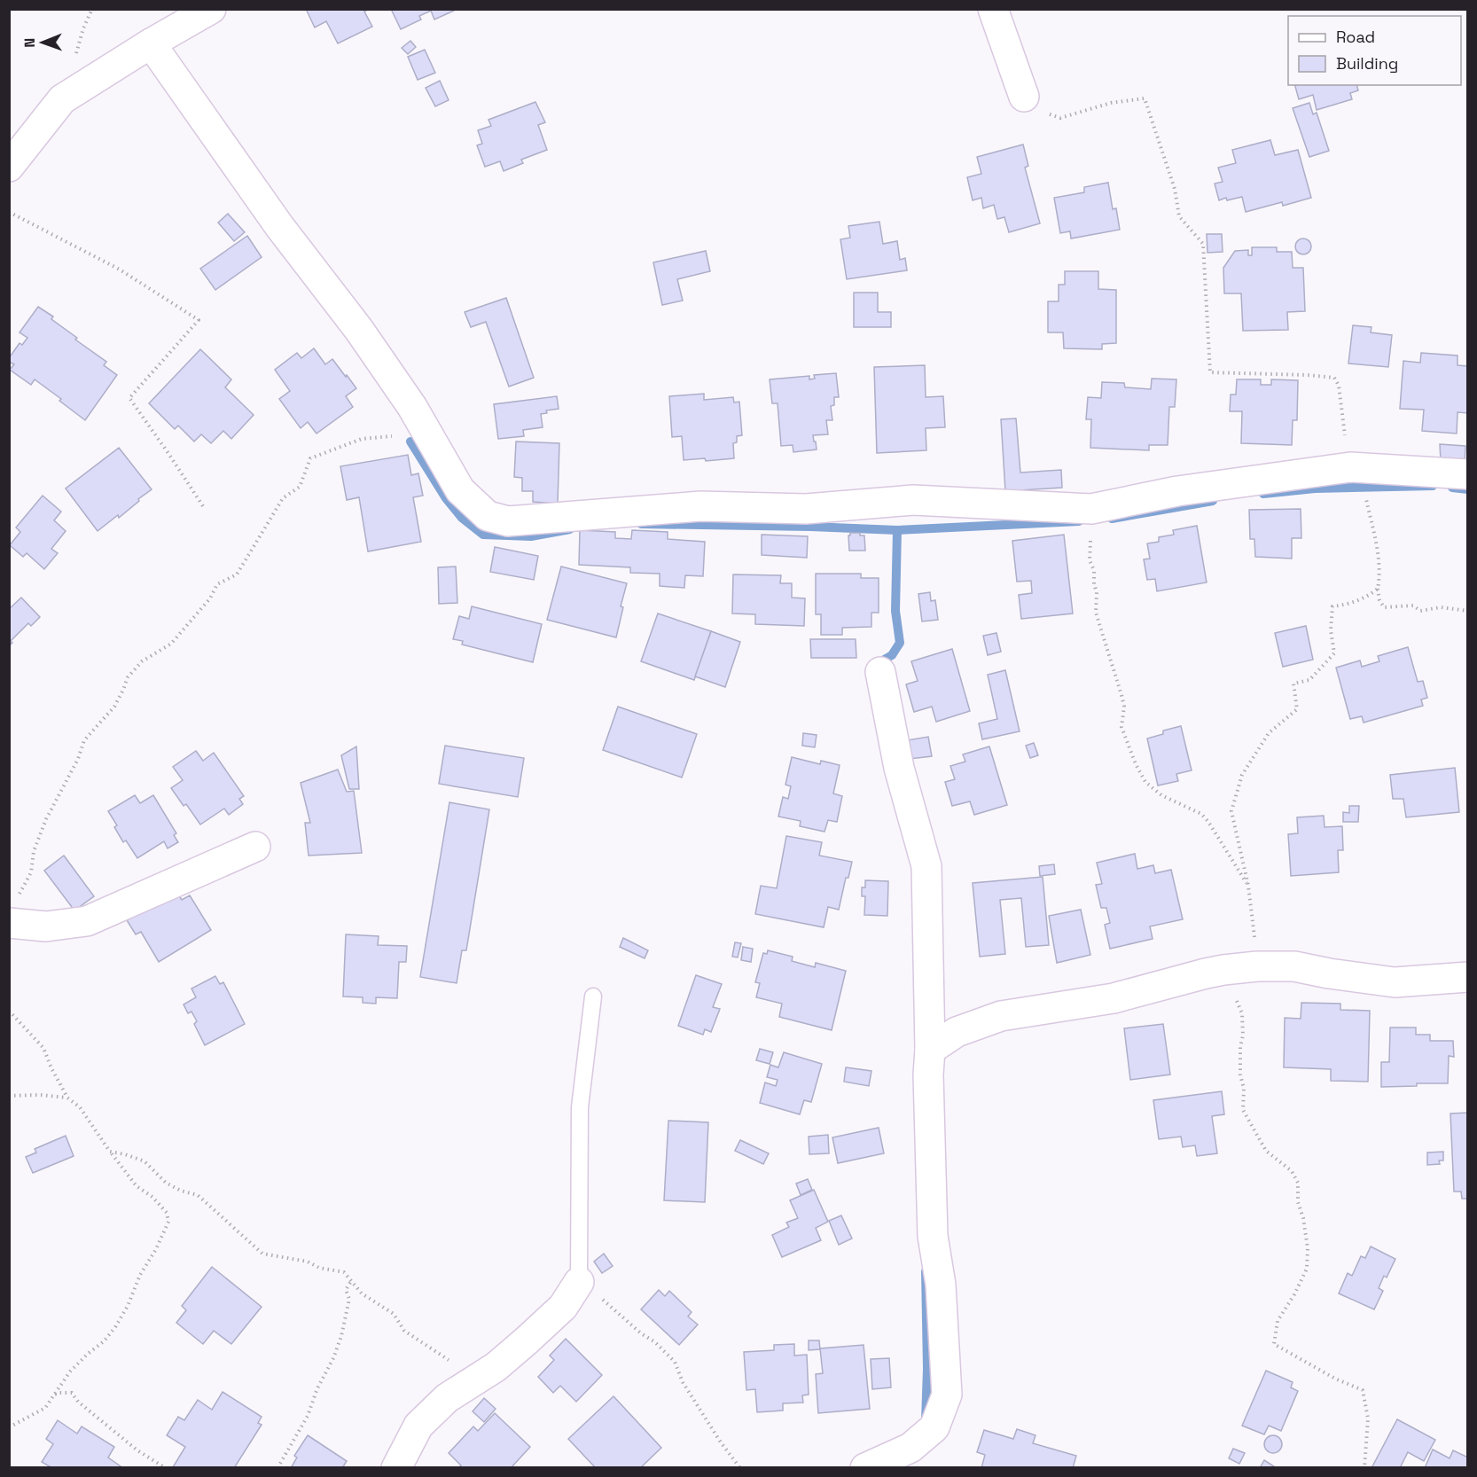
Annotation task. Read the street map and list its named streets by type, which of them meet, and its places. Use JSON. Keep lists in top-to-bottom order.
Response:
{
  "legend": ["Road", "Building"],
  "north": "left"
}
